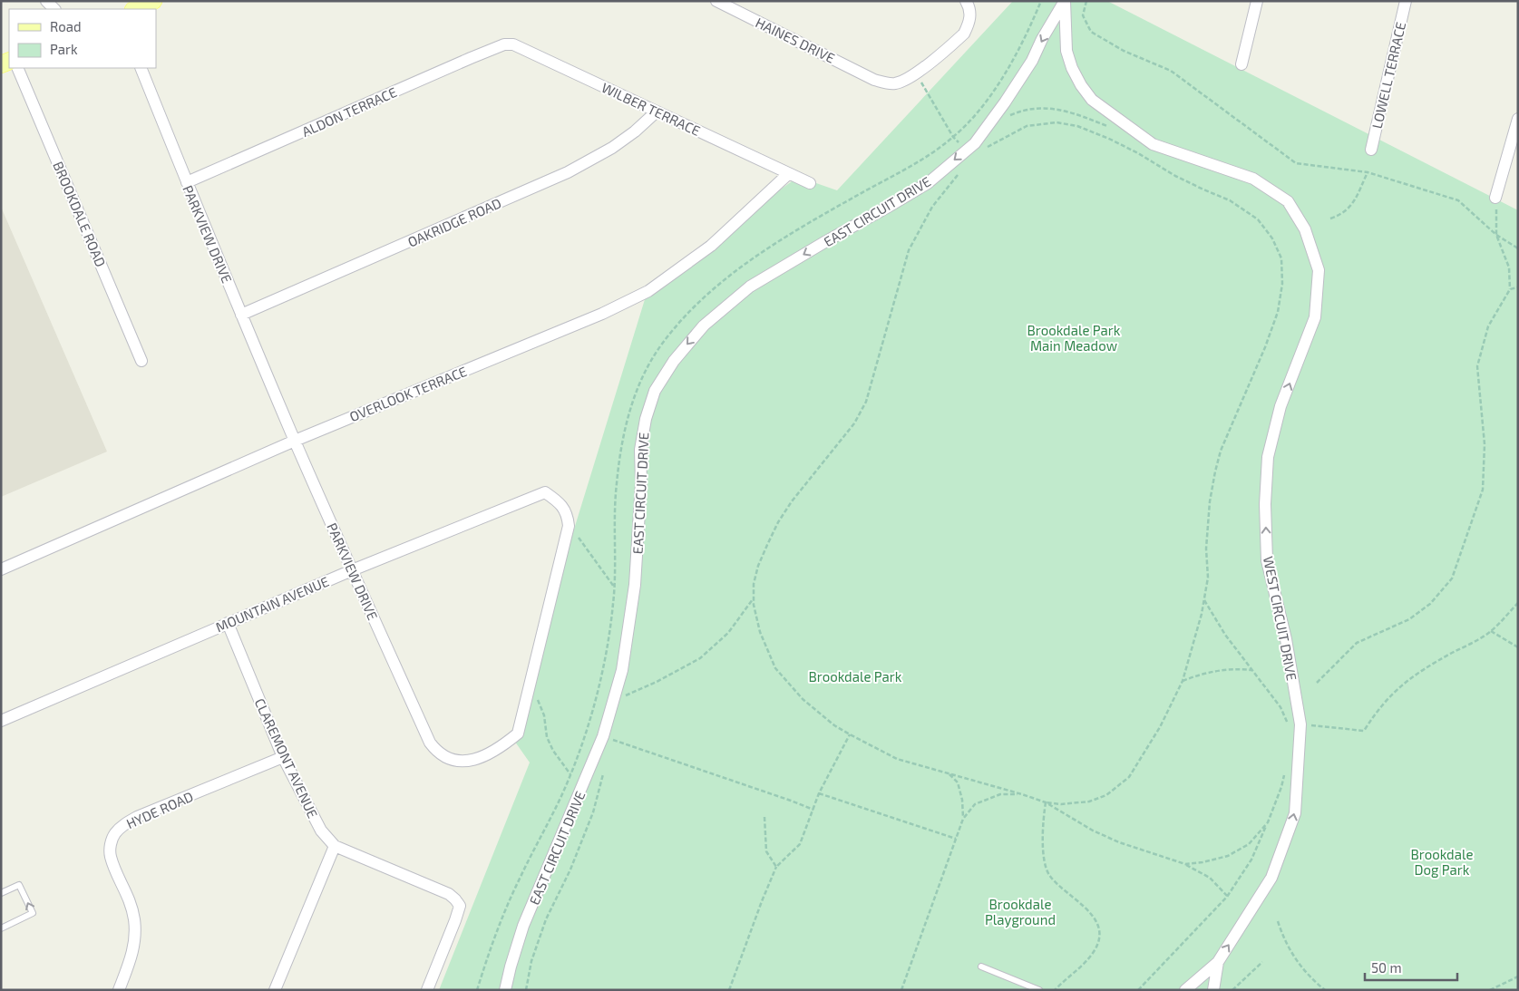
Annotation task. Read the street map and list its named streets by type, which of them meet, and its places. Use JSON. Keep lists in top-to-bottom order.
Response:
{
  "streets": {
    "street": [
      "HAINES DRIVE",
      "LOWELL TERRACE",
      "WILBER TERRACE",
      "ALDON TERRACE",
      "EAST CIRCUIT DRIVE",
      "BROOKDALE ROAD",
      "OAKRIDGE ROAD",
      "PARKVIEW DRIVE",
      "OVERLOOK TERRACE",
      "MOUNTAIN AVENUE",
      "WEST CIRCUIT DRIVE",
      "CLAREMONT AVENUE",
      "HYDE ROAD"
    ]
  },
  "crossings": [
    ["WILBER TERRACE", "ALDON TERRACE"],
    ["WILBER TERRACE", "OAKRIDGE ROAD"],
    ["WILBER TERRACE", "OVERLOOK TERRACE"],
    ["ALDON TERRACE", "PARKVIEW DRIVE"],
    ["EAST CIRCUIT DRIVE", "WEST CIRCUIT DRIVE"],
    ["OAKRIDGE ROAD", "PARKVIEW DRIVE"],
    ["PARKVIEW DRIVE", "OVERLOOK TERRACE"],
    ["PARKVIEW DRIVE", "MOUNTAIN AVENUE"],
    ["MOUNTAIN AVENUE", "CLAREMONT AVENUE"],
    ["CLAREMONT AVENUE", "HYDE ROAD"]
  ],
  "one_way": ["EAST CIRCUIT DRIVE", "WEST CIRCUIT DRIVE"],
  "parks": [
    "Brookdale Park Main Meadow",
    "Brookdale Park",
    "Brookdale Dog Park",
    "Brookdale Playground"
  ],
  "legend": ["Road", "Park"],
  "scale_bar": "50 m"
}
